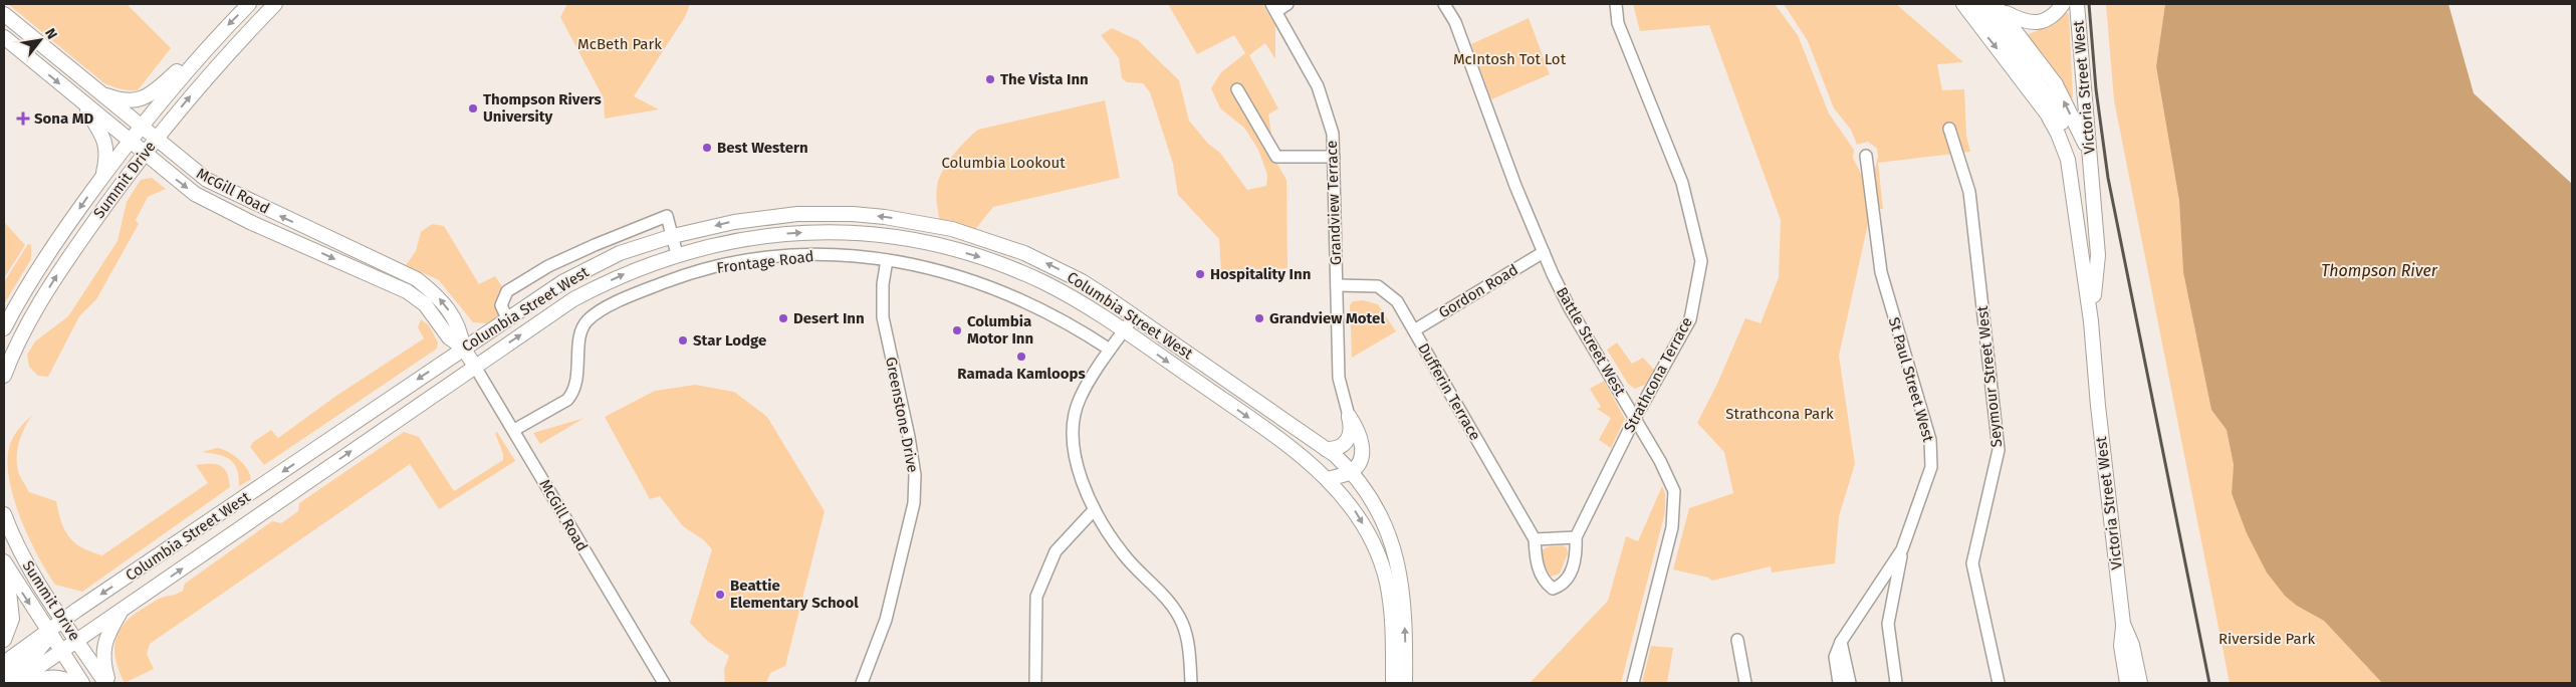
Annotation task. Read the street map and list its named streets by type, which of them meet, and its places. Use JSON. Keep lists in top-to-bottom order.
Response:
{
  "streets": {
    "main road": [
      "Victoria Street West",
      "Summit Drive",
      "McGill Road",
      "Columbia Street West"
    ],
    "street": [
      "Grandview Terrace",
      "Frontage Road",
      "Gordon Road",
      "Battle Street West",
      "Strathcona Terrace",
      "Seymour Street West",
      "St Paul Street West",
      "Dufferin Terrace",
      "Greenstone Drive"
    ]
  },
  "crossings": [
    ["Summit Drive", "McGill Road"],
    ["Summit Drive", "Columbia Street West"],
    ["McGill Road", "Frontage Road"],
    ["McGill Road", "Columbia Street West"],
    ["Grandview Terrace", "Dufferin Terrace"],
    ["Frontage Road", "Greenstone Drive"],
    ["Gordon Road", "Battle Street West"],
    ["Gordon Road", "Dufferin Terrace"],
    ["Battle Street West", "Strathcona Terrace"],
    ["Strathcona Terrace", "Dufferin Terrace"]
  ],
  "water": ["Thompson River"],
  "parks": [
    "McBeth Park",
    "McIntosh Tot Lot",
    "Columbia Lookout",
    "Strathcona Park",
    "Riverside Park"
  ],
  "places": {
    "other": [
      "The Vista Inn",
      "Thompson Rivers University",
      "Best Western",
      "Hospitality Inn",
      "Desert Inn",
      "Grandview Motel",
      "Columbia Motor Inn",
      "Star Lodge",
      "Ramada Kamloops",
      "Beattie Elementary School"
    ],
    "health": ["Sona MD"]
  },
  "north": "top right"
}
